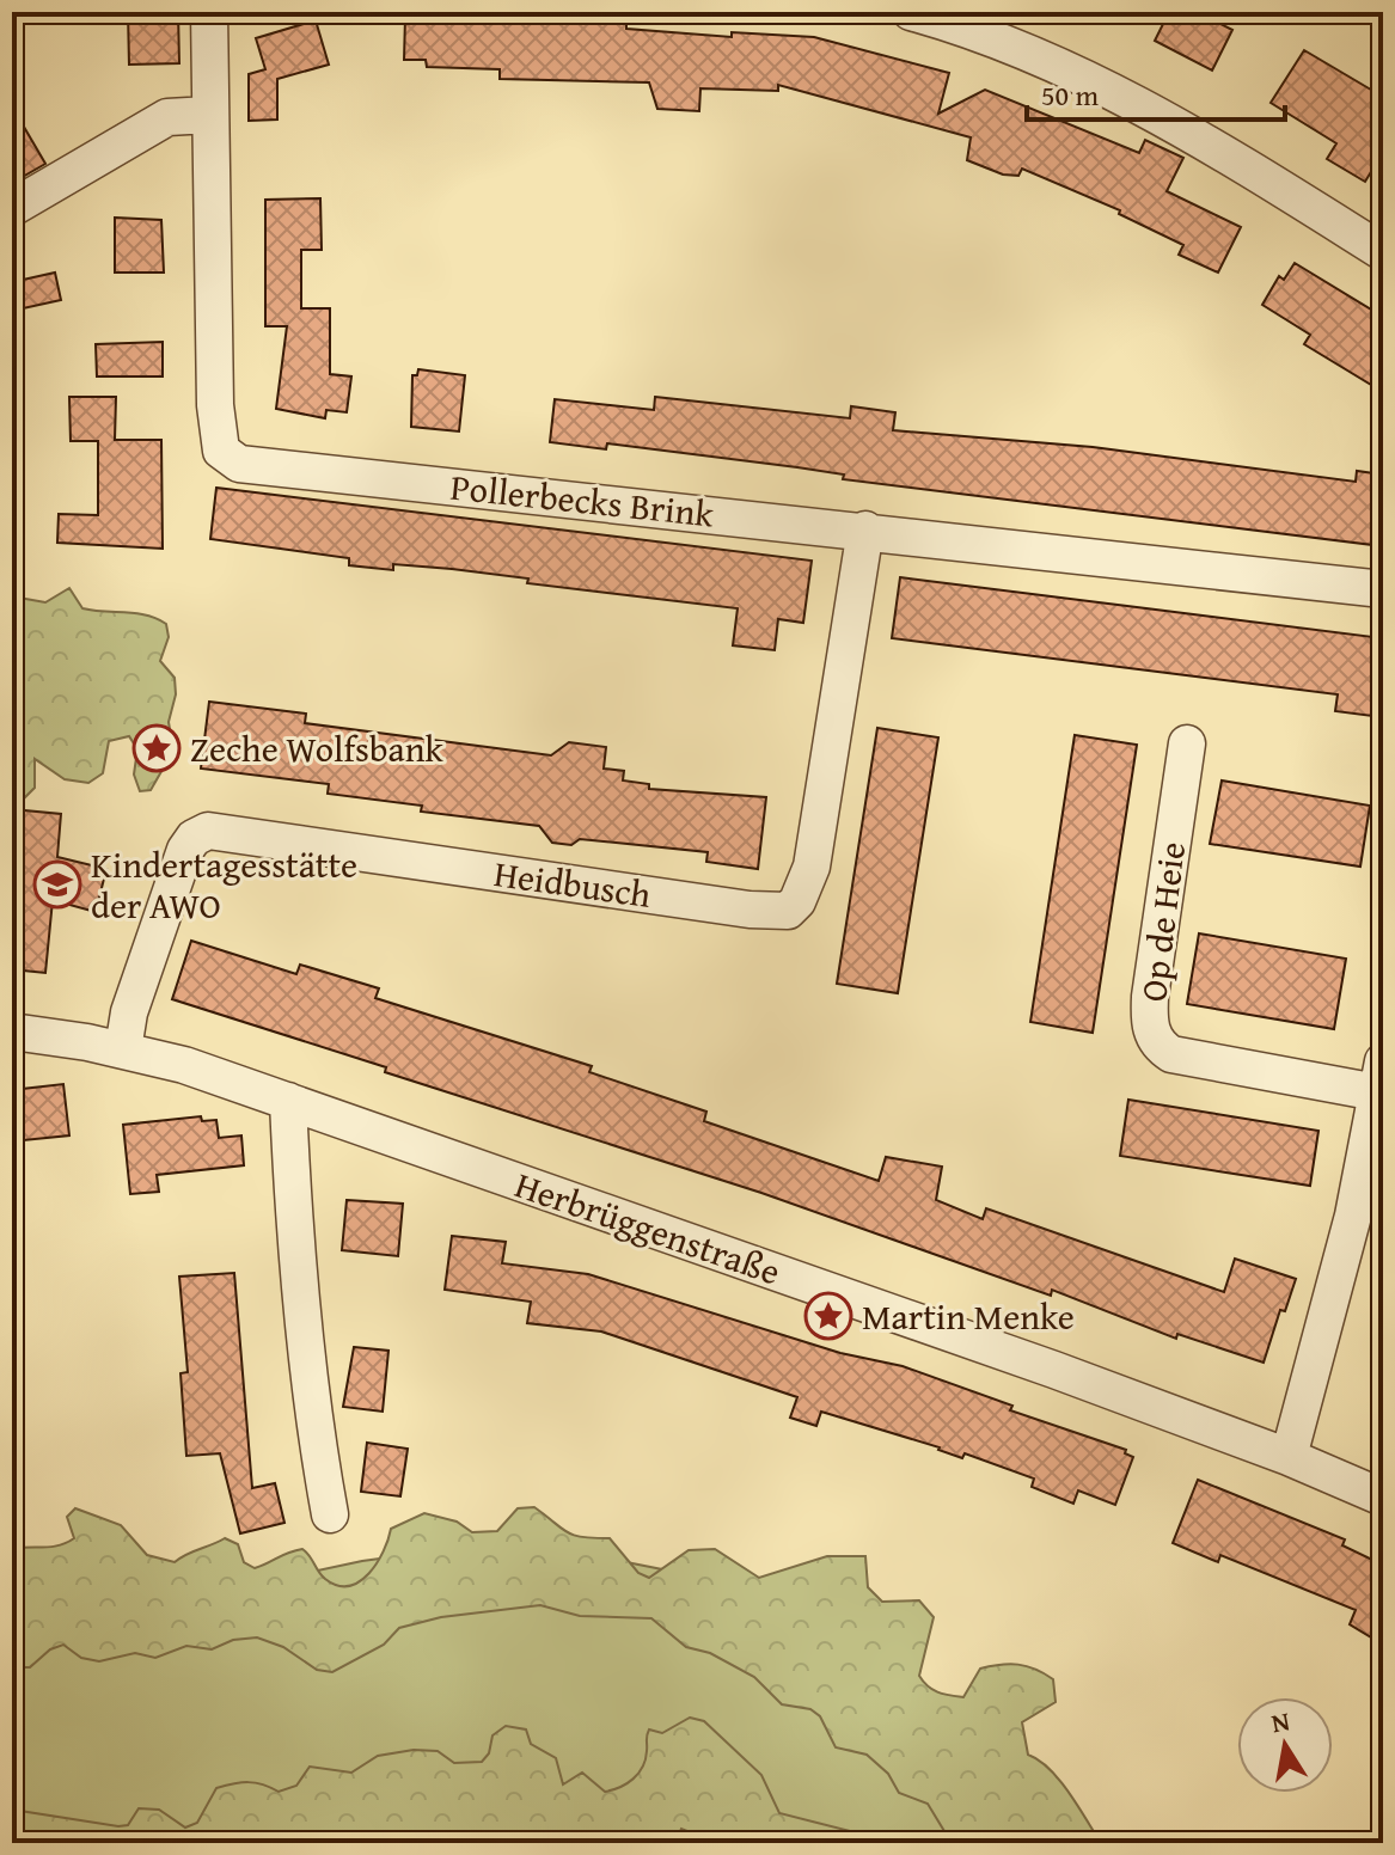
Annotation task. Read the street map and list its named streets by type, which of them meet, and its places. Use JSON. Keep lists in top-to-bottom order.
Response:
{
  "streets": {
    "street": [
      "Pollerbecks Brink",
      "Heidbusch",
      "Op de Heie",
      "Herbrüggenstraße"
    ]
  },
  "crossings": [
    ["Pollerbecks Brink", "Heidbusch"],
    ["Heidbusch", "Herbrüggenstraße"],
    ["Op de Heie", "Herbrüggenstraße"]
  ],
  "places": {
    "place": ["Zeche Wolfsbank", "Martin Menke"],
    "school or university": ["Kindertagesstätte der AWO"]
  },
  "scale_bar": "50 m",
  "north": "top"
}
